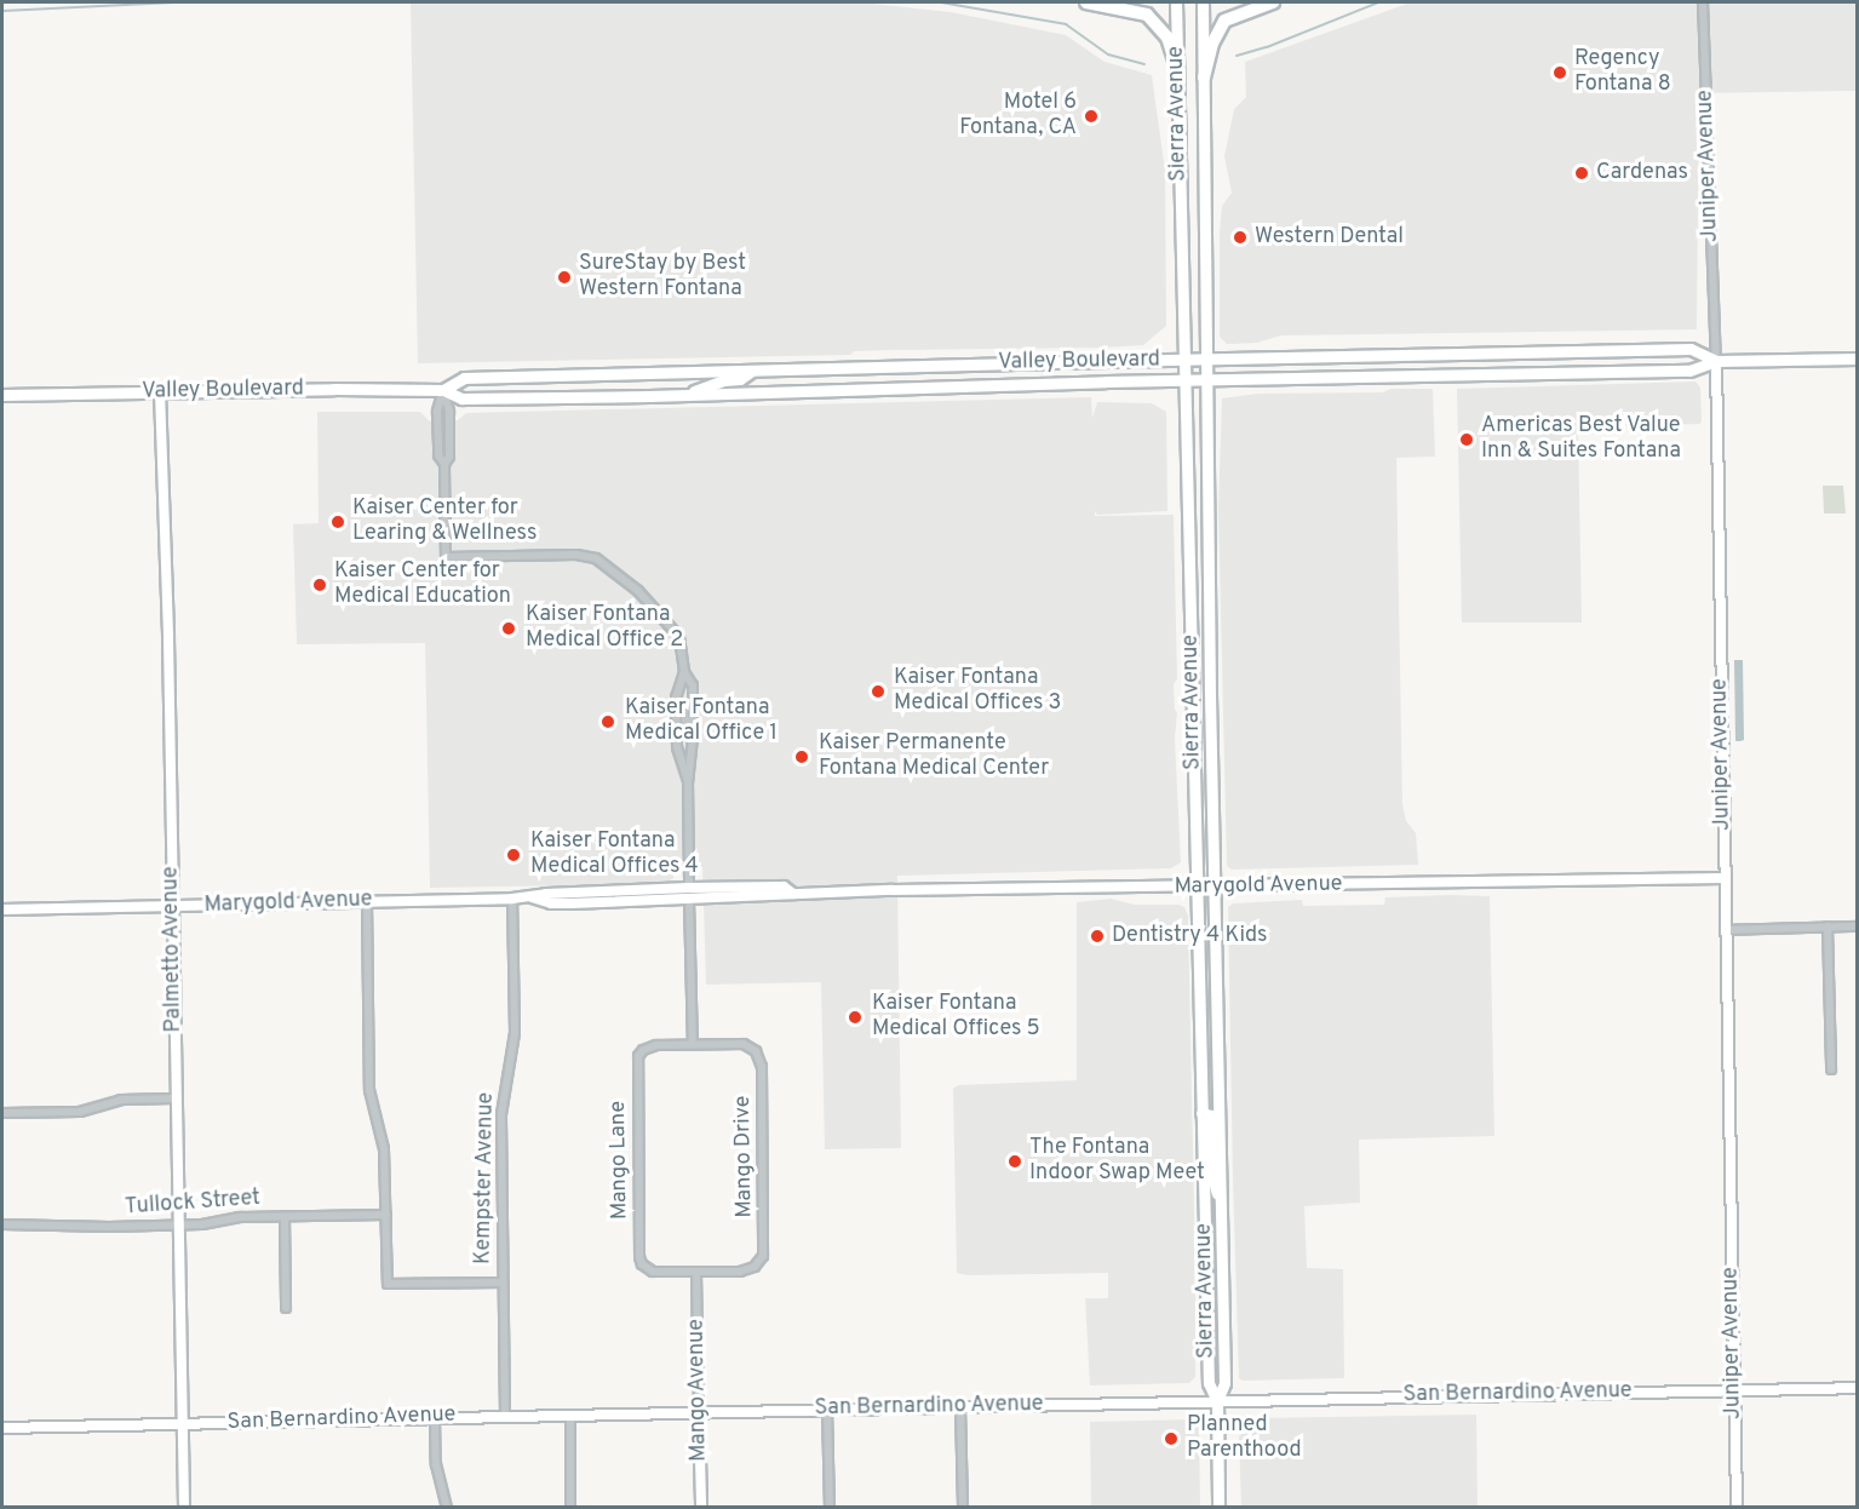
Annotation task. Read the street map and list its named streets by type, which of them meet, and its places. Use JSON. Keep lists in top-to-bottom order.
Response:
{
  "streets": {
    "main road": ["Sierra Avenue", "Valley Boulevard"],
    "street": [
      "Juniper Avenue",
      "Marygold Avenue",
      "Palmetto Avenue",
      "Mango Drive",
      "Mango Lane",
      "Kempster Avenue",
      "Tullock Street",
      "Mango Avenue",
      "San Bernardino Avenue"
    ]
  },
  "crossings": [
    ["Sierra Avenue", "Valley Boulevard"],
    ["Sierra Avenue", "Marygold Avenue"],
    ["Sierra Avenue", "San Bernardino Avenue"],
    ["Juniper Avenue", "Valley Boulevard"],
    ["Juniper Avenue", "Marygold Avenue"],
    ["Juniper Avenue", "San Bernardino Avenue"],
    ["Valley Boulevard", "Palmetto Avenue"],
    ["Marygold Avenue", "Palmetto Avenue"],
    ["Marygold Avenue", "Kempster Avenue"],
    ["Palmetto Avenue", "Tullock Street"],
    ["Palmetto Avenue", "San Bernardino Avenue"],
    ["Mango Drive", "Mango Lane"],
    ["Mango Drive", "Mango Avenue"],
    ["Mango Lane", "Mango Avenue"],
    ["Kempster Avenue", "San Bernardino Avenue"],
    ["Mango Avenue", "San Bernardino Avenue"]
  ],
  "places": [
    "Regency Fontana 8",
    "Motel 6 Fontana, CA",
    "Cardenas",
    "Western Dental",
    "SureStay by Best Western Fontana",
    "Americas Best Value Inn & Suites Fontana",
    "Kaiser Center for Learing & Wellness",
    "Kaiser Center for Medical Education",
    "Kaiser Fontana Medical Office 2",
    "Kaiser Fontana Medical Offices 3",
    "Kaiser Fontana Medical Office 1",
    "Kaiser Permanente Fontana Medical Center",
    "Kaiser Fontana Medical Offices 4",
    "Dentistry 4 Kids",
    "Kaiser Fontana Medical Offices 5",
    "The Fontana Indoor Swap Meet",
    "Planned Parenthood"
  ]
}
